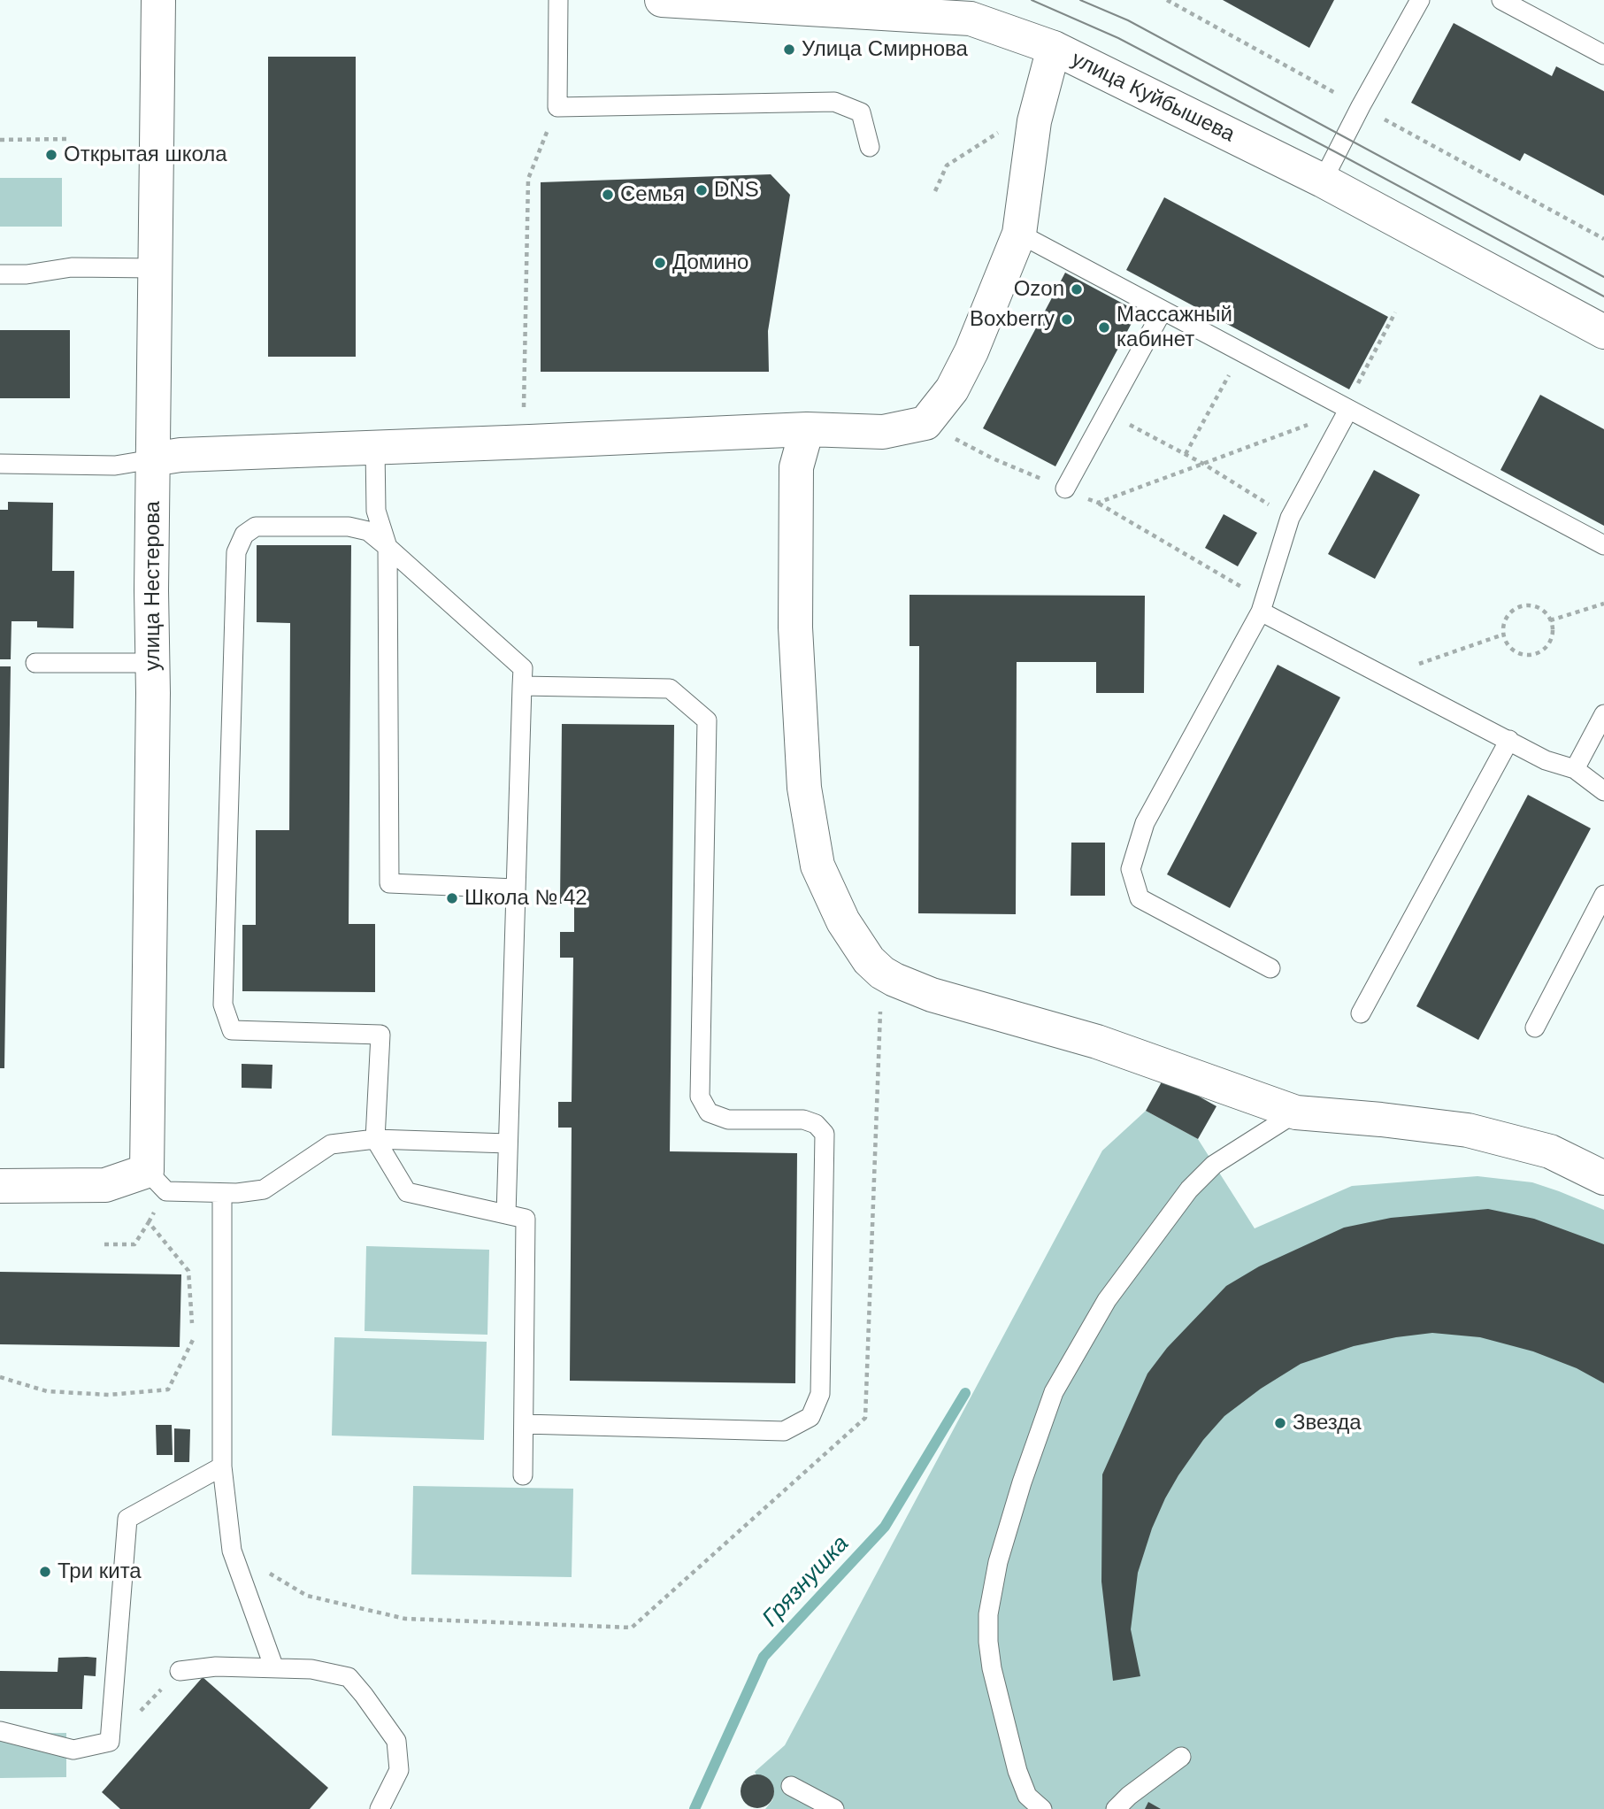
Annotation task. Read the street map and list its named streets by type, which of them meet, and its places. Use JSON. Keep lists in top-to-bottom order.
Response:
{
  "streets": {
    "street": ["улица Куйбышева", "улица Нестерова"]
  },
  "water": ["Грязнушка"],
  "places": [
    "Улица Смирнова",
    "Открытая школа",
    "DNS",
    "Семья",
    "Домино",
    "Ozon",
    "Boxberry",
    "Массажный кабинет",
    "Школа № 42",
    "Звезда",
    "Три кита"
  ]
}
